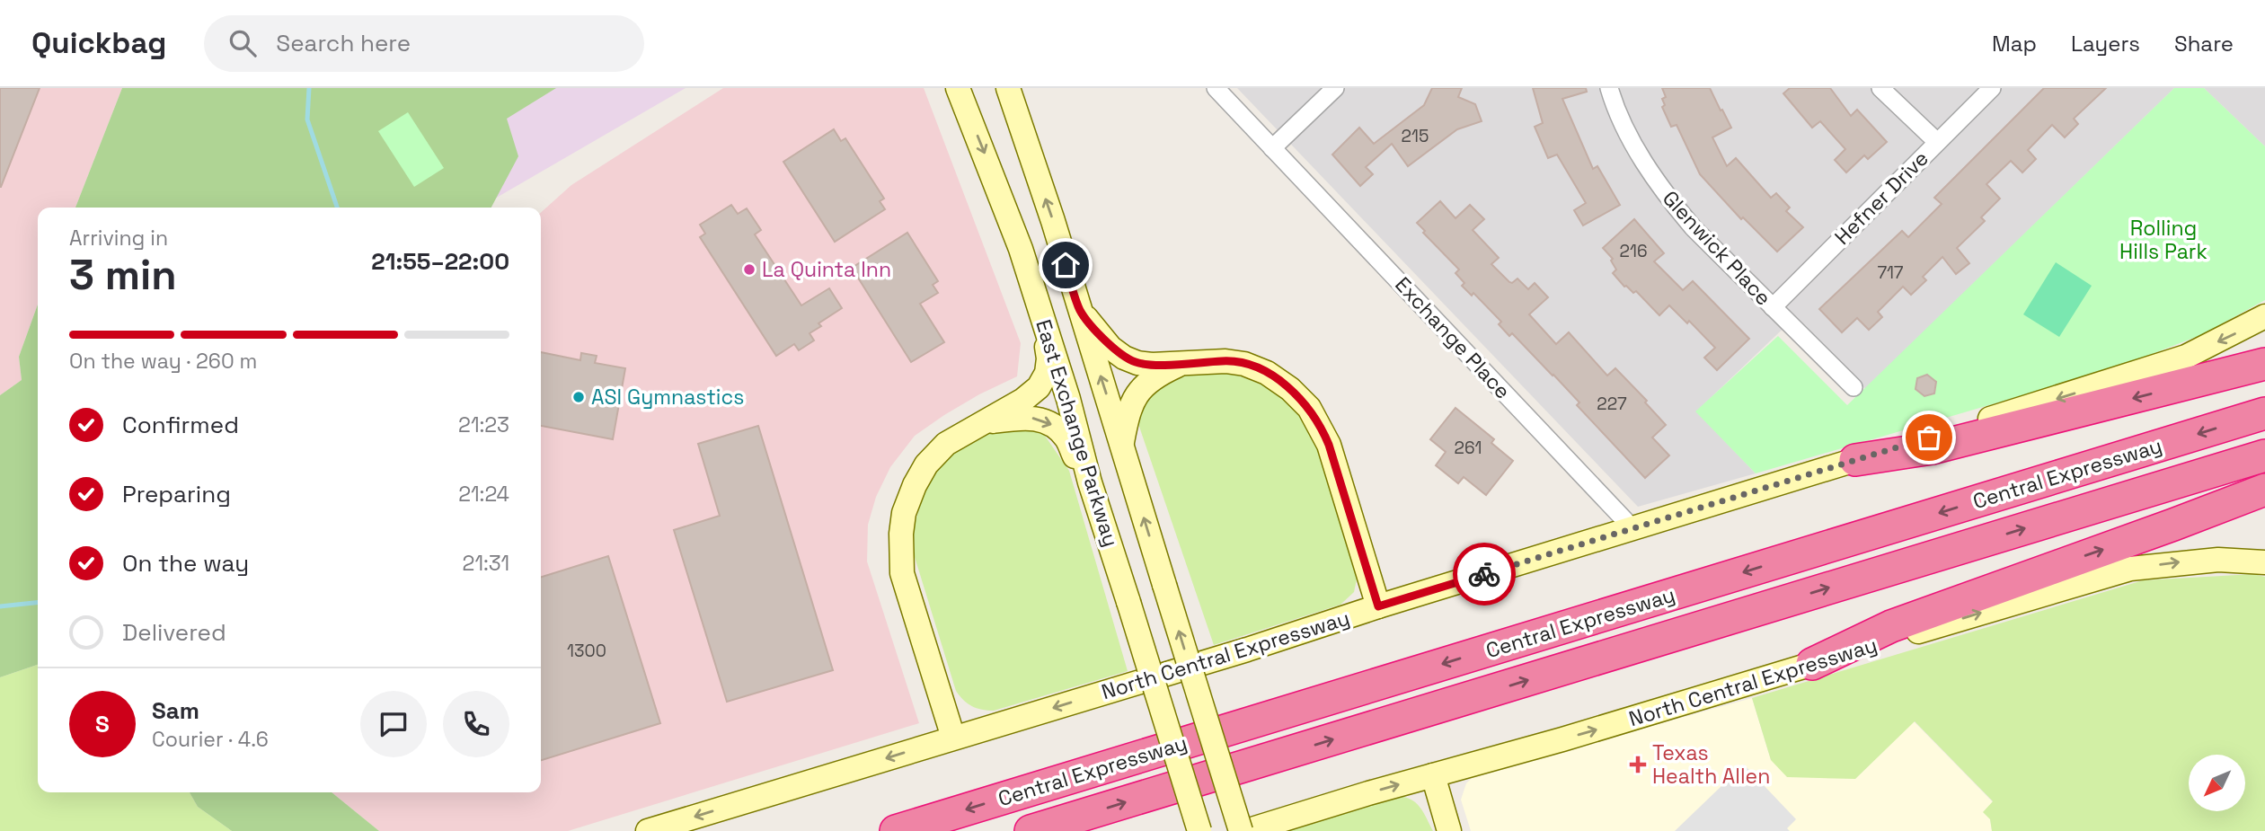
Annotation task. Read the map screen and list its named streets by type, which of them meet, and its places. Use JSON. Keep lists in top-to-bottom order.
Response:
{
  "streets": {
    "highway": ["Central Expressway"],
    "main road": ["East Exchange Parkway", "North Central Expressway"],
    "street": ["Hefner Drive", "Glenwick Place", "Exchange Place"]
  },
  "crossings": [
    ["Hefner Drive", "Glenwick Place"],
    ["Exchange Place", "North Central Expressway"]
  ],
  "parks": ["Rolling Hills Park"],
  "places": {
    "other": ["La Quinta Inn", "ASI Gymnastics"],
    "health": ["Texas Health Allen"]
  },
  "house_numbers": [
    "215",
    "216",
    "717",
    "227",
    "261",
    "1300"
  ],
  "north": "bottom left",
  "page": {
    "header": "Quickbag",
    "search": "Search here",
    "nav": ["Map", "Layers", "Share"],
    "heading": ["3 min", "Arriving in", "21:55–22:00"],
    "panel": ["Sam", "Courier · 4.6"],
    "bar": "On the way · 260 m",
    "list": [
      ["Confirmed", "21:23"],
      ["Preparing", "21:24"],
      ["On the way", "21:31"],
      "Delivered"
    ],
    "round": "S"
  }
}
